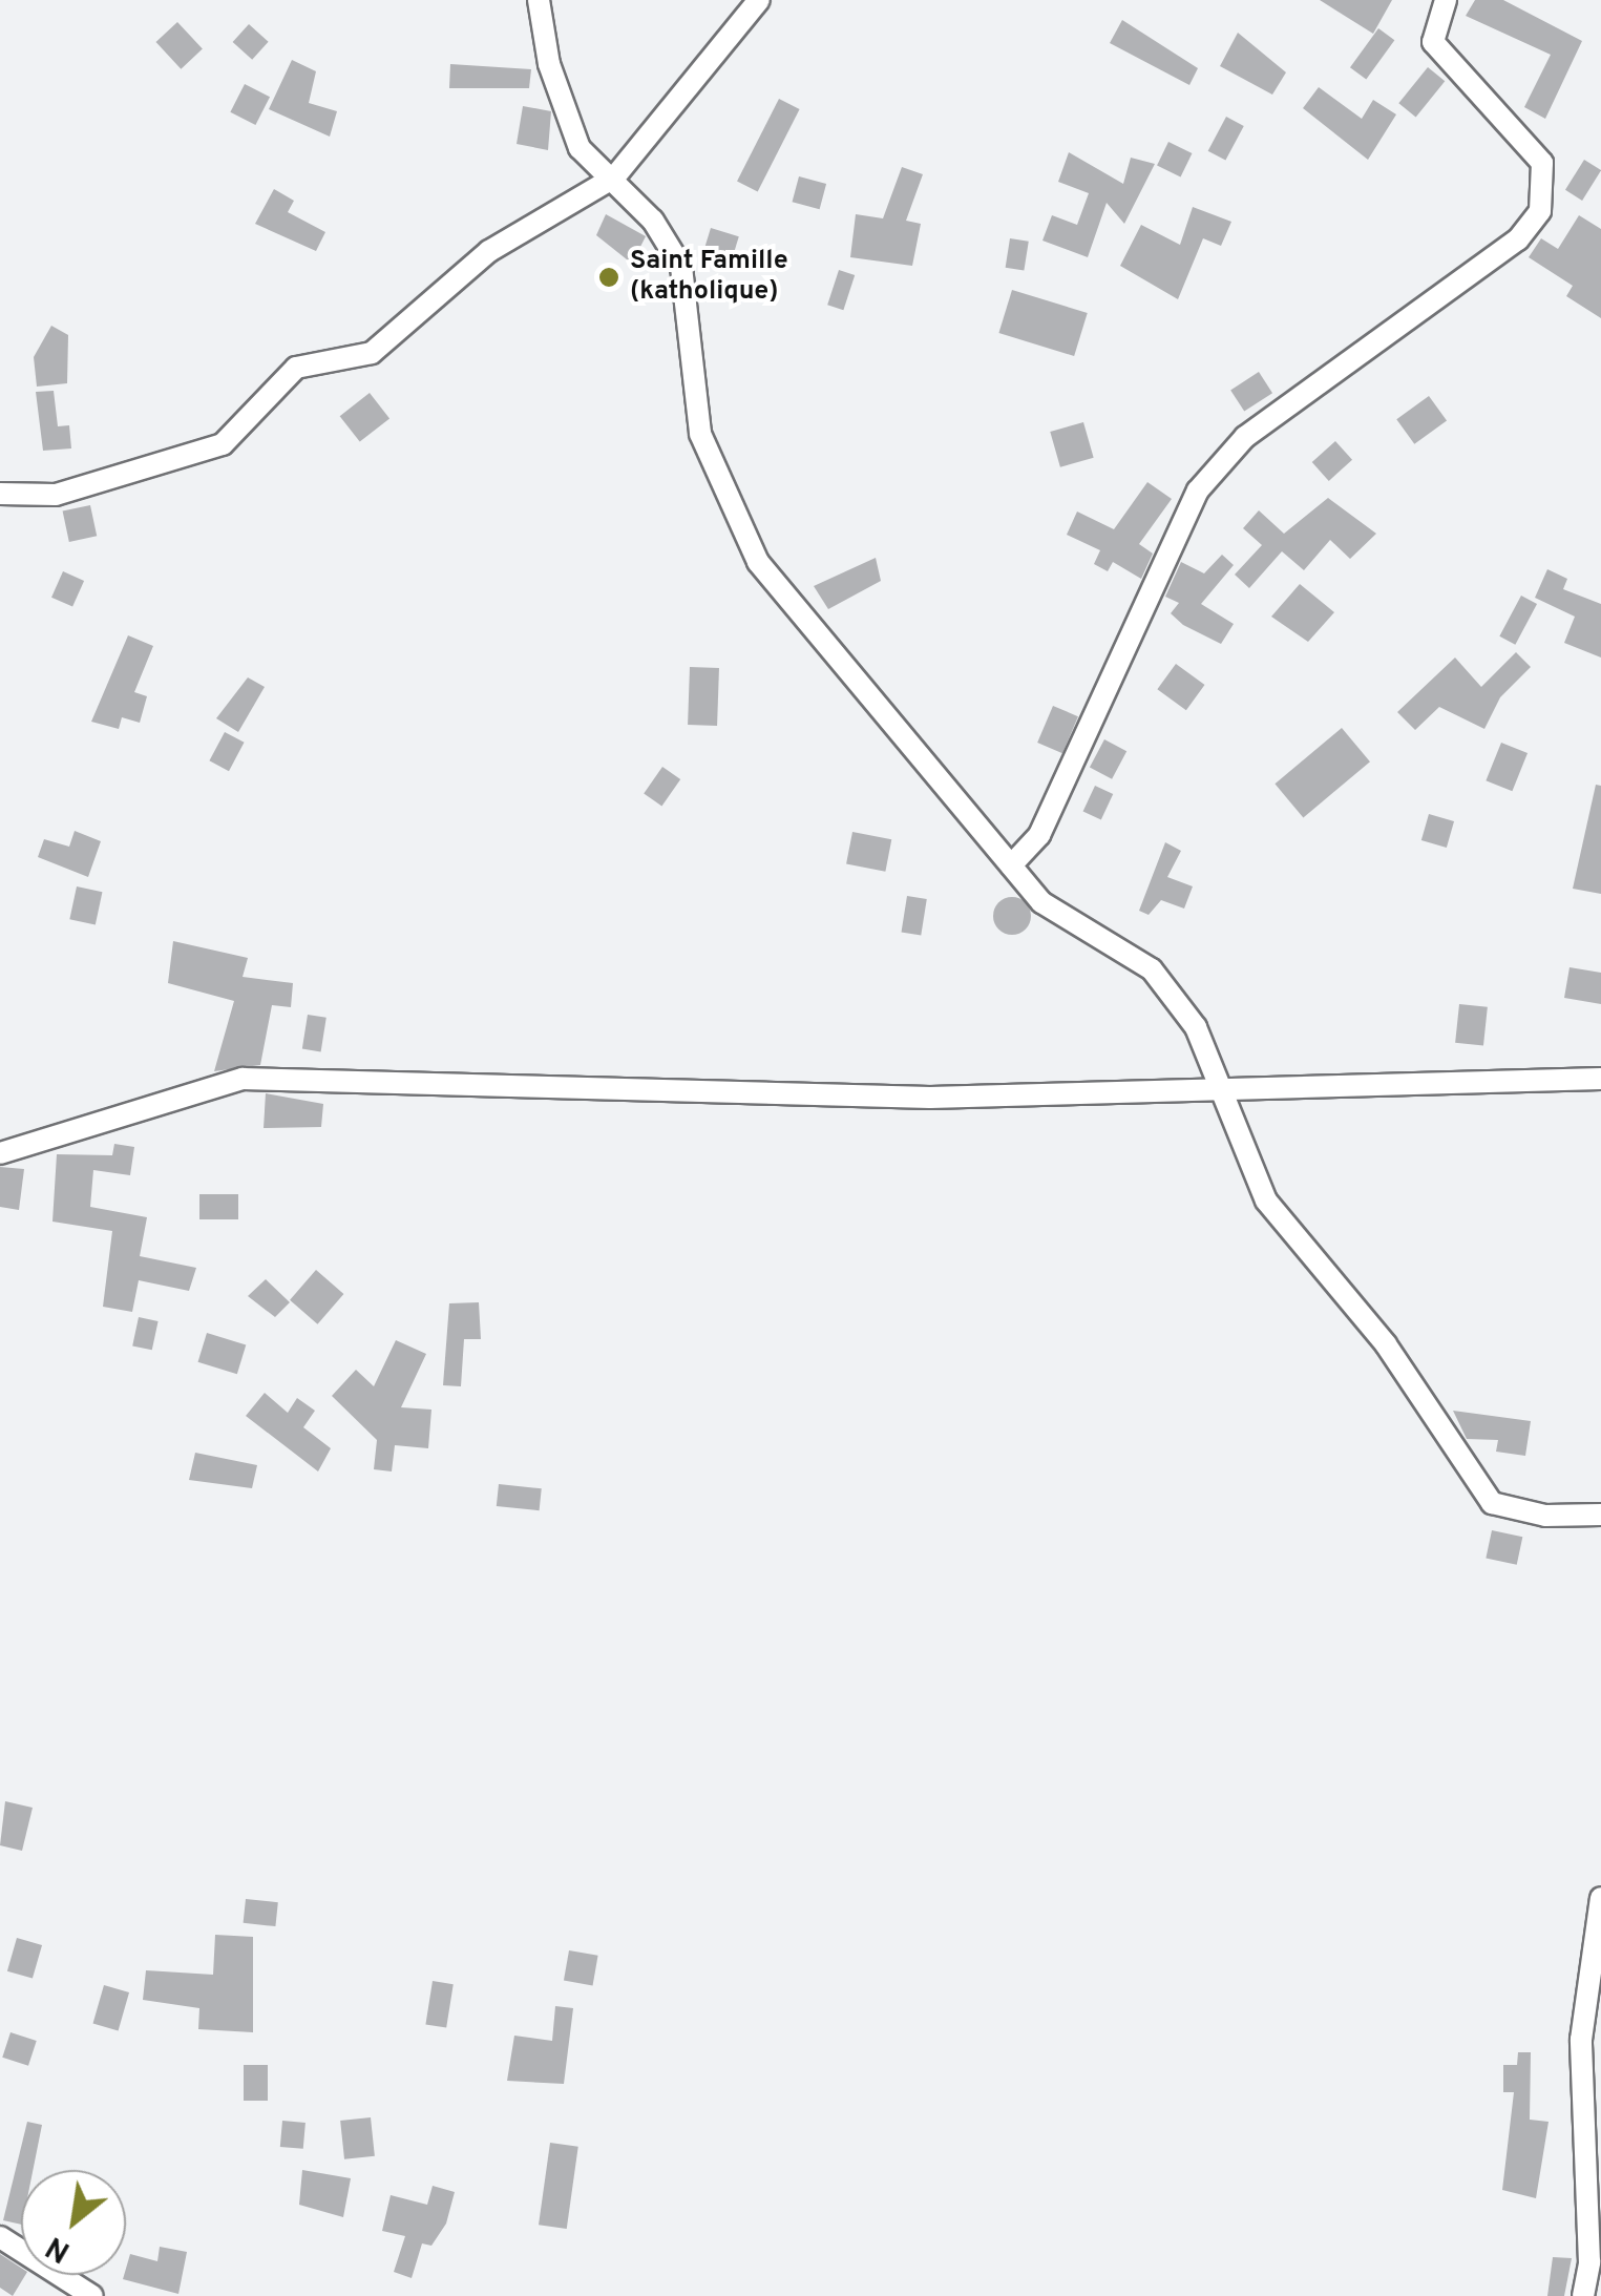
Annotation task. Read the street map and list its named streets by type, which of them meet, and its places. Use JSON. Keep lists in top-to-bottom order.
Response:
{
  "places": ["Saint Famille (katholique)"],
  "north": "bottom left"
}
